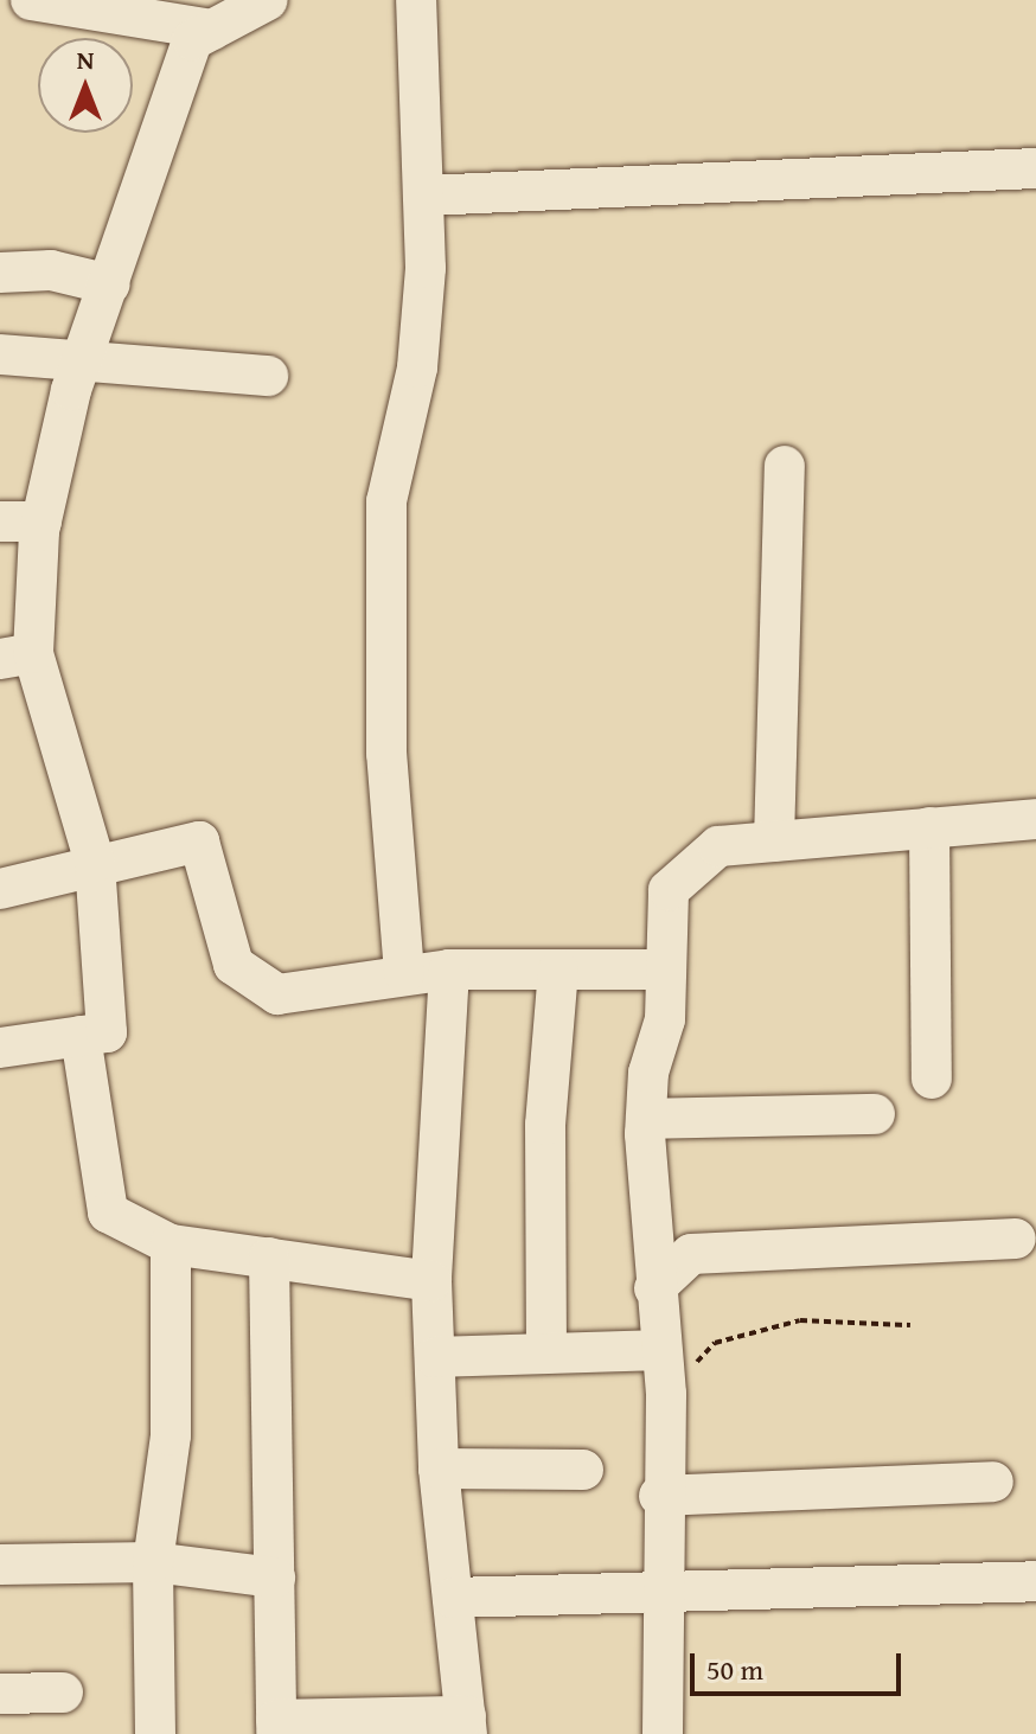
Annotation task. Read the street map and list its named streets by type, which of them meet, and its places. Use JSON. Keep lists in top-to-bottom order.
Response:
{
  "scale_bar": "50 m",
  "north": "top"
}
